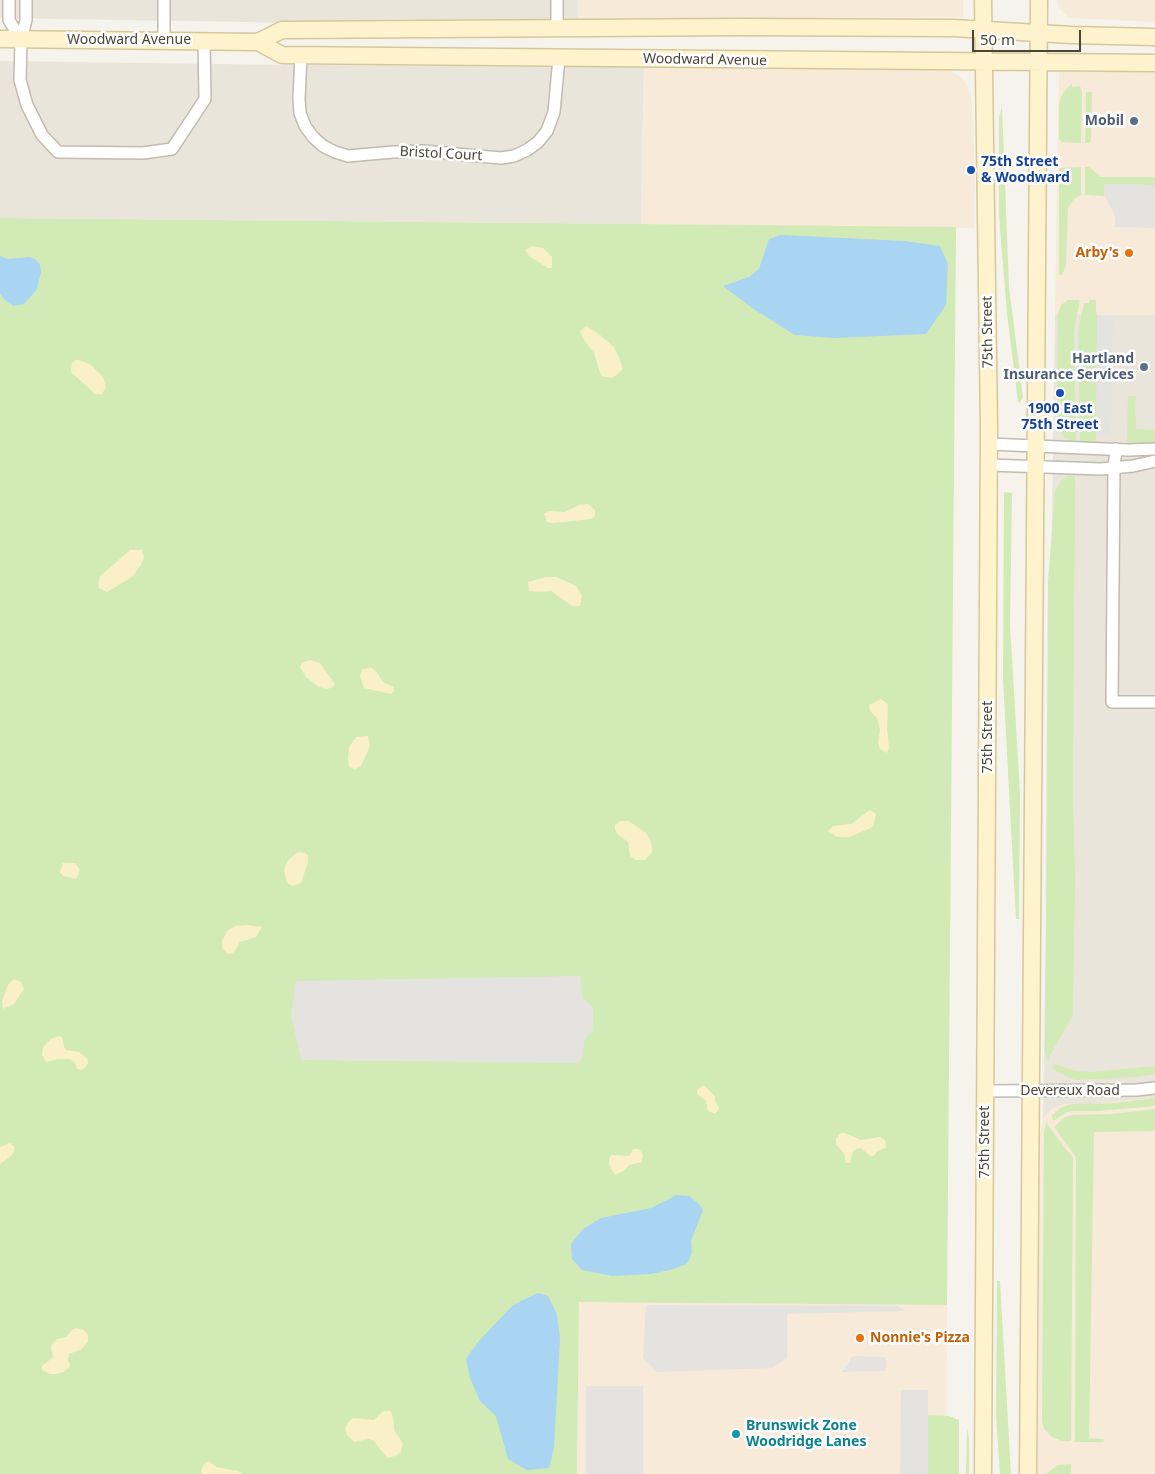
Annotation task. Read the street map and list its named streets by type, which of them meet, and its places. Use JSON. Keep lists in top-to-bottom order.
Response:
{
  "streets": {
    "main road": ["Woodward Avenue", "75th Street"],
    "street": ["Bristol Court", "Devereux Road"]
  },
  "crossings": [
    ["Woodward Avenue", "Bristol Court"],
    ["Woodward Avenue", "75th Street"],
    ["75th Street", "Devereux Road"]
  ],
  "places": [
    "Mobil",
    "75th Street & Woodward",
    "Arby's",
    "Hartland Insurance Services",
    "1900 East 75th Street",
    "Nonnie's Pizza",
    "Brunswick Zone Woodridge Lanes"
  ],
  "scale_bar": "50 m"
}
